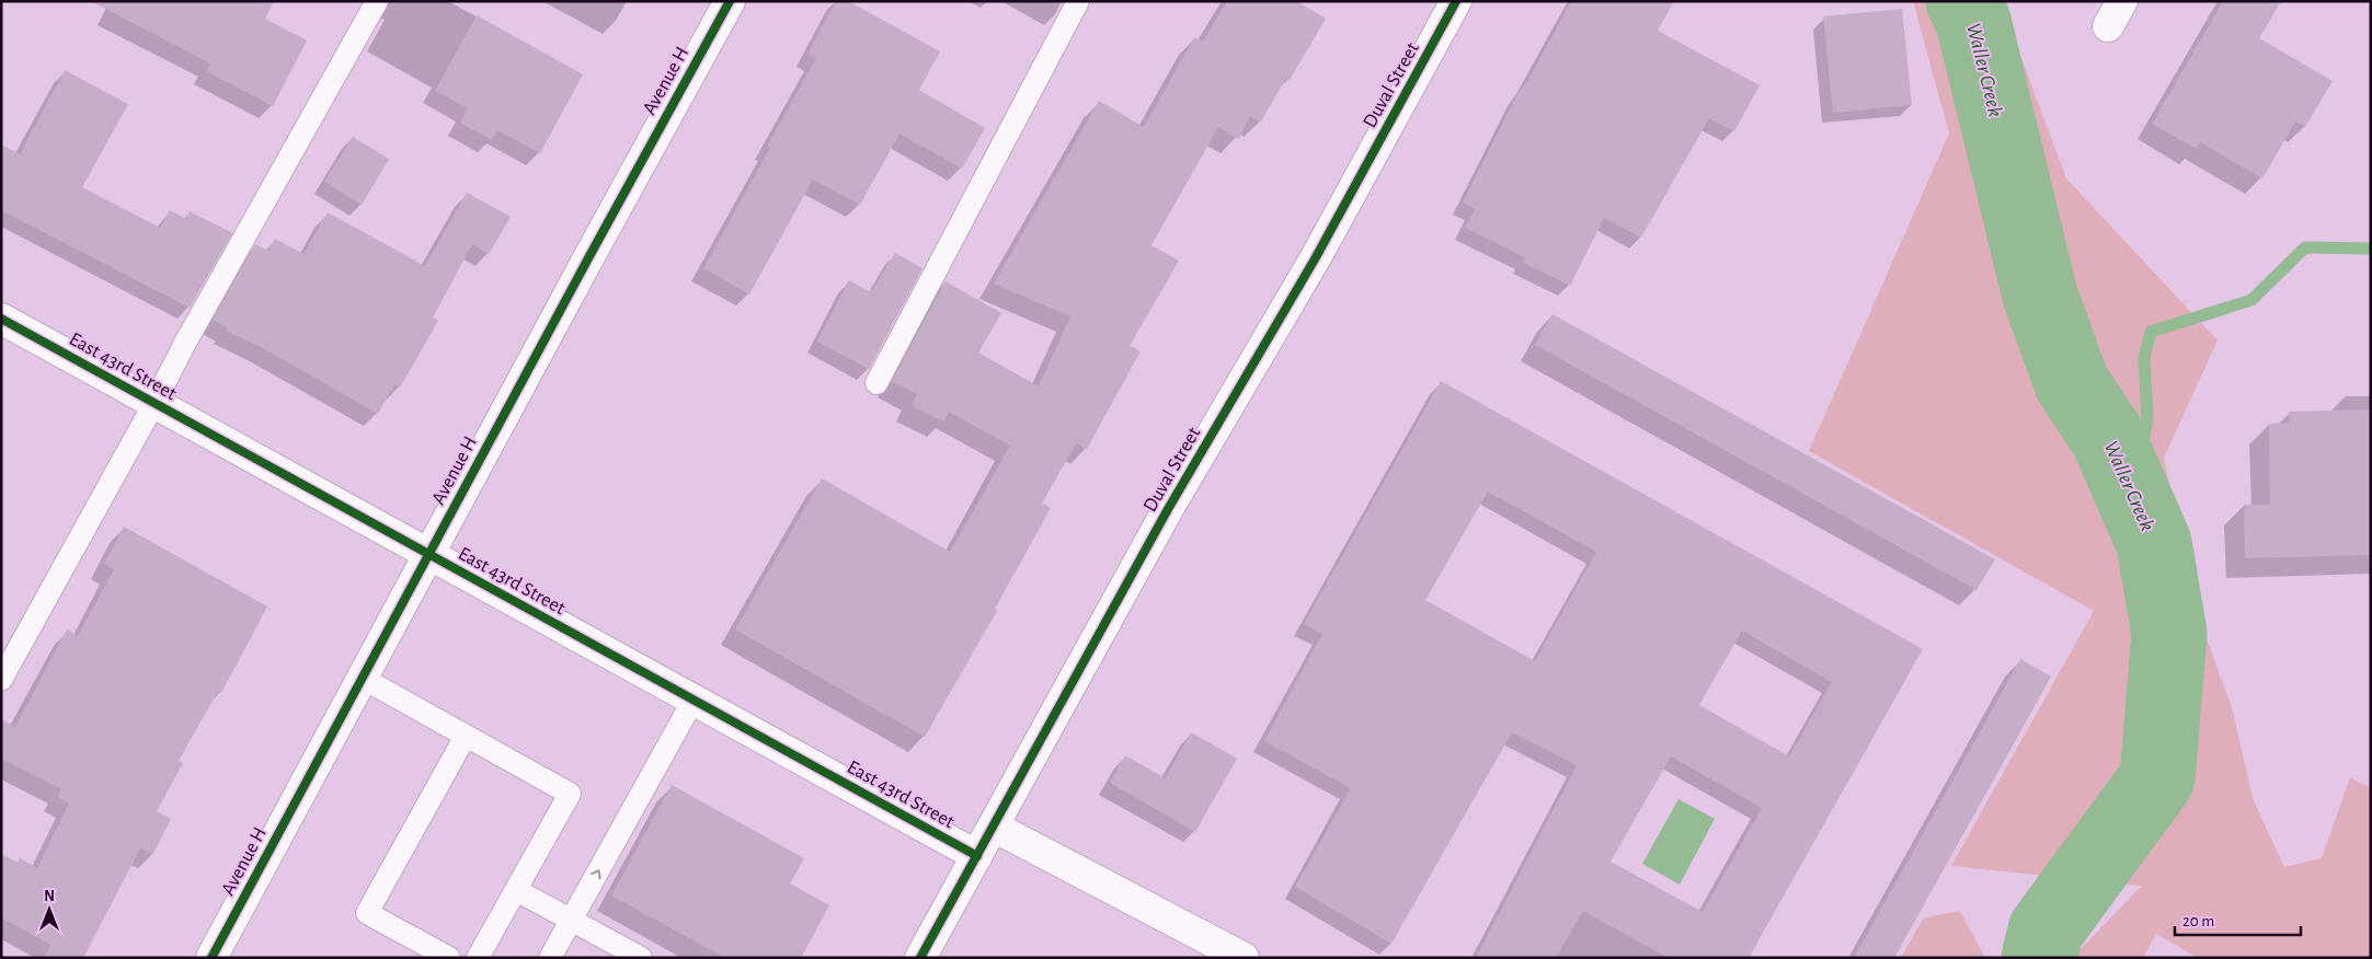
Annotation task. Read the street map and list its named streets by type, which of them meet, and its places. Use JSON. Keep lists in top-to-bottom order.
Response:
{
  "streets": {
    "street": ["Avenue H", "Duval Street", "East 43rd Street"]
  },
  "crossings": [
    ["Avenue H", "East 43rd Street"],
    ["Duval Street", "East 43rd Street"]
  ],
  "water": ["Waller Creek"],
  "scale_bar": "20 m",
  "north": "top"
}
